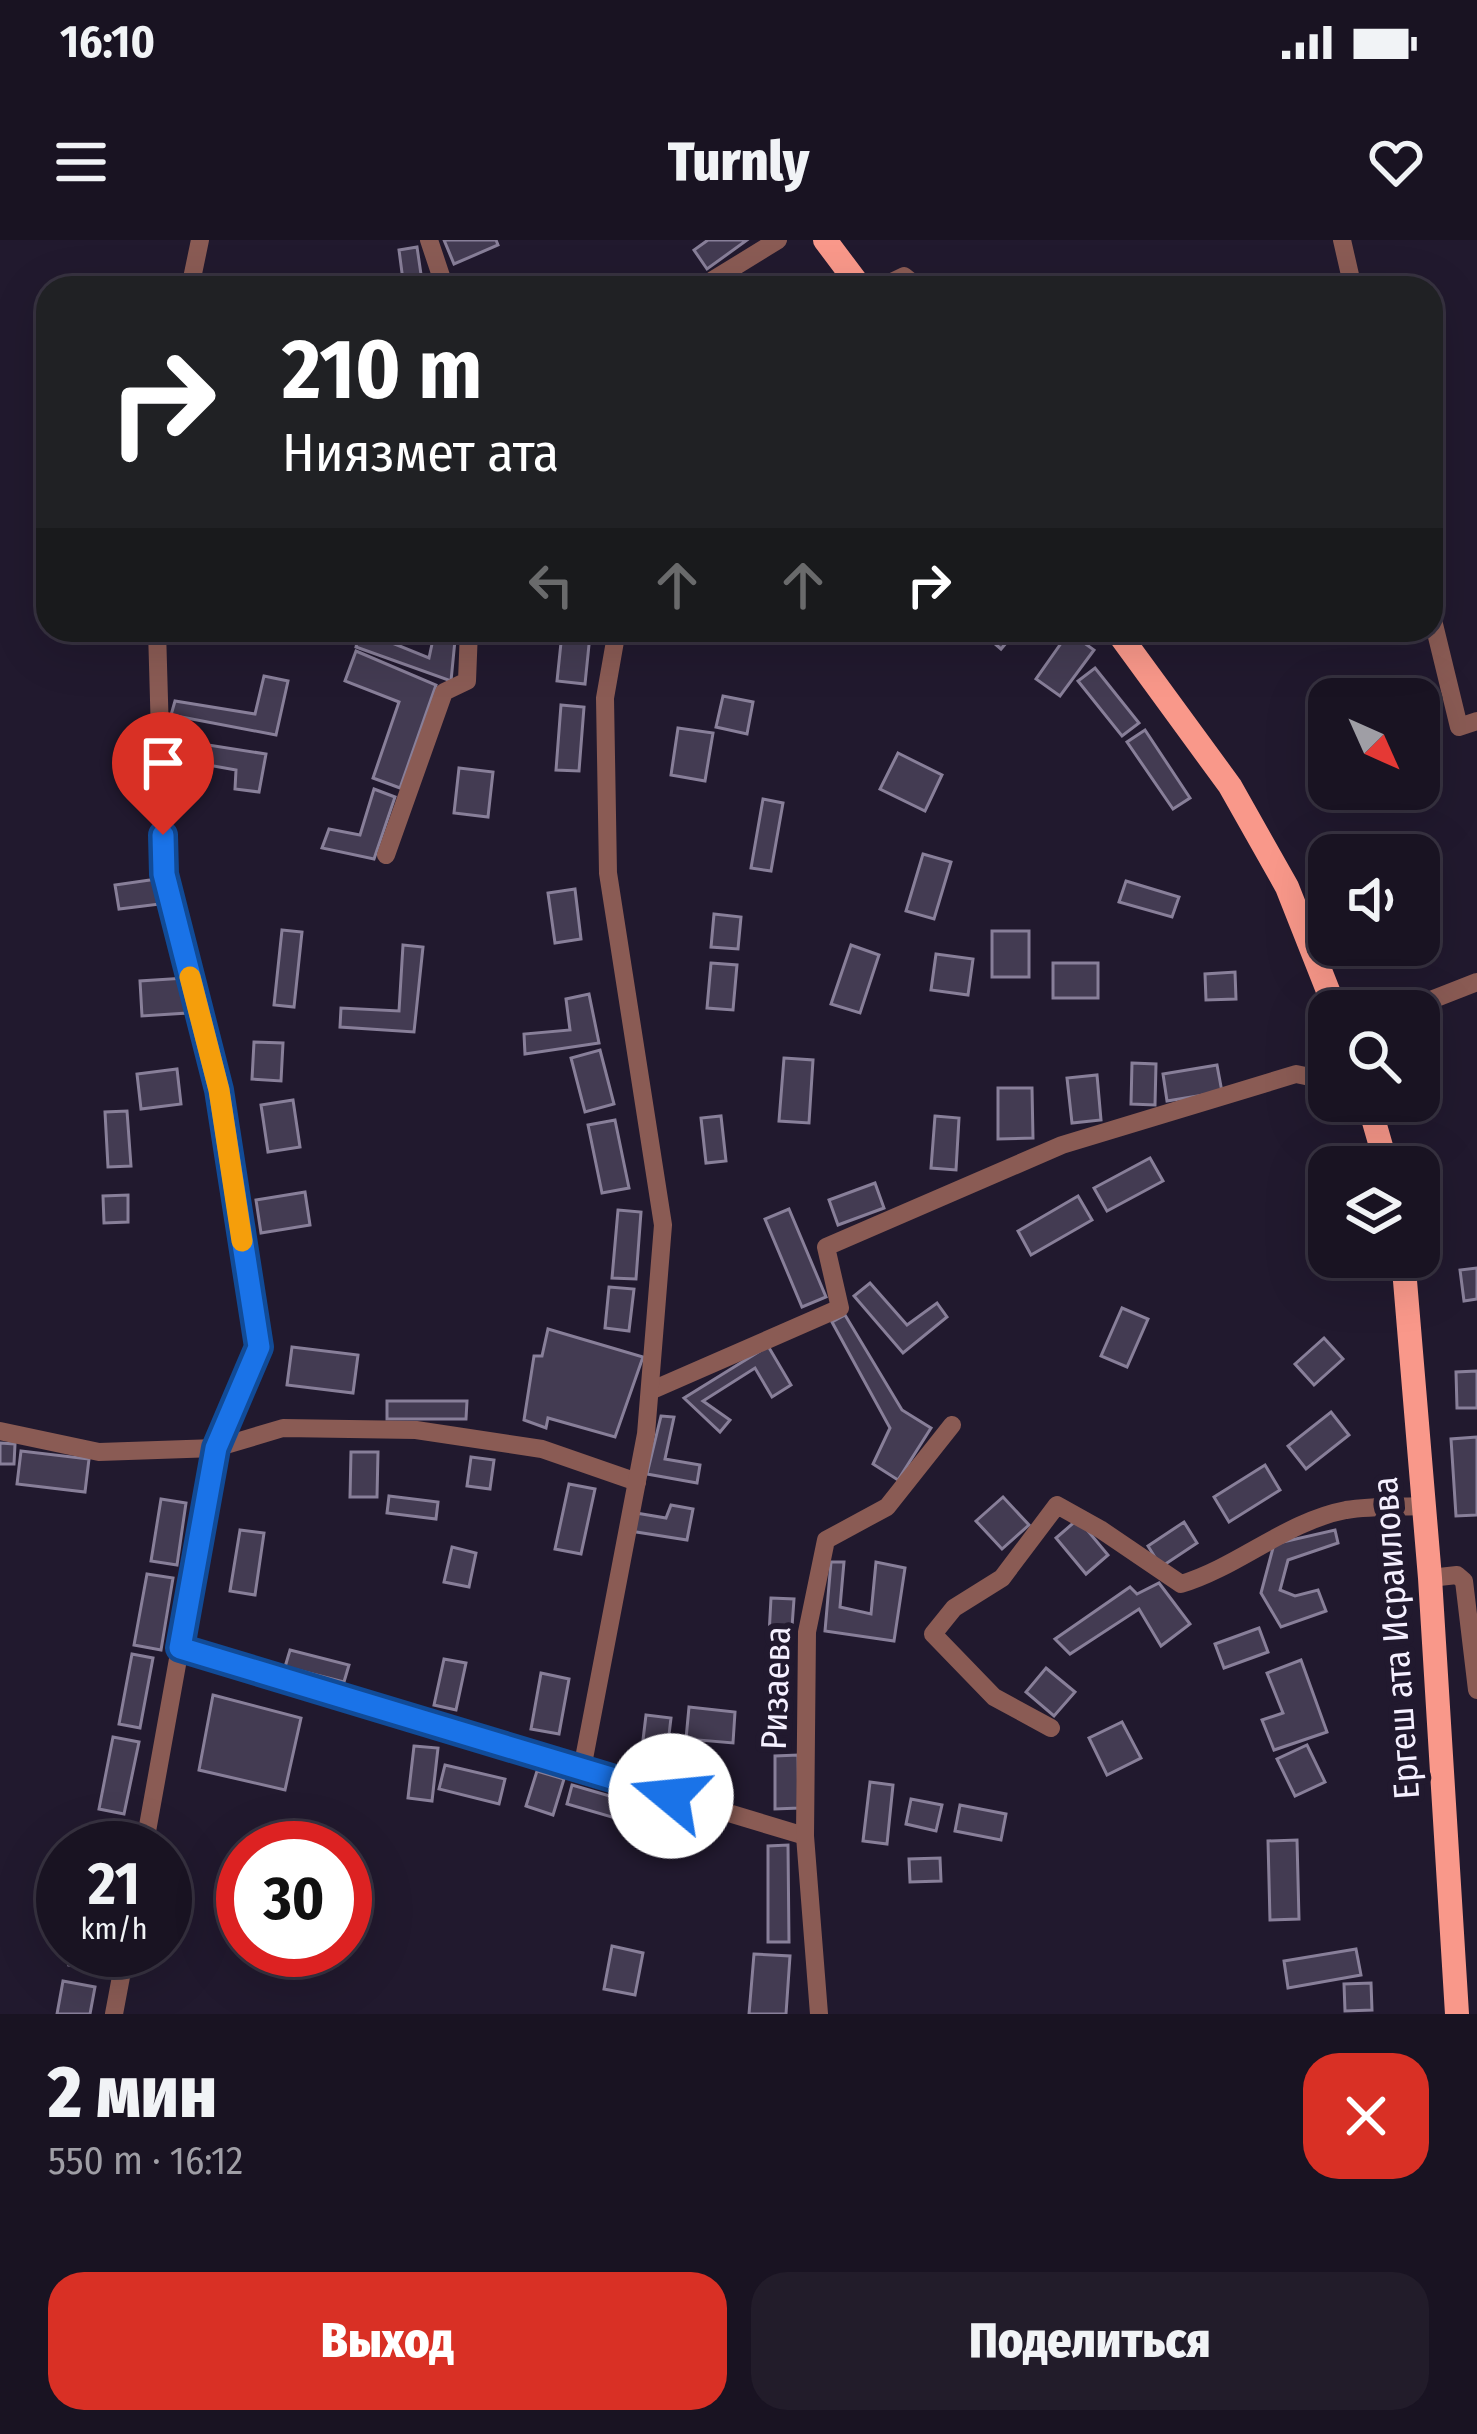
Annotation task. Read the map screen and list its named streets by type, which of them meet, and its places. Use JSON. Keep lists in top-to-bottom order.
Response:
{
  "streets": {
    "main road": ["Ергеш ата Исраилова"],
    "street": ["Ризаева"]
  },
  "north": "bottom right",
  "page": {
    "status": "16:10",
    "header": "Turnly",
    "turn": ["210 m", "Ниязмет ата"],
    "speed": "21 km/h",
    "limit": "30",
    "heading": ["2 мин", "550 m · 16:12"],
    "buttons": ["Выход", "Поделиться"]
  }
}
